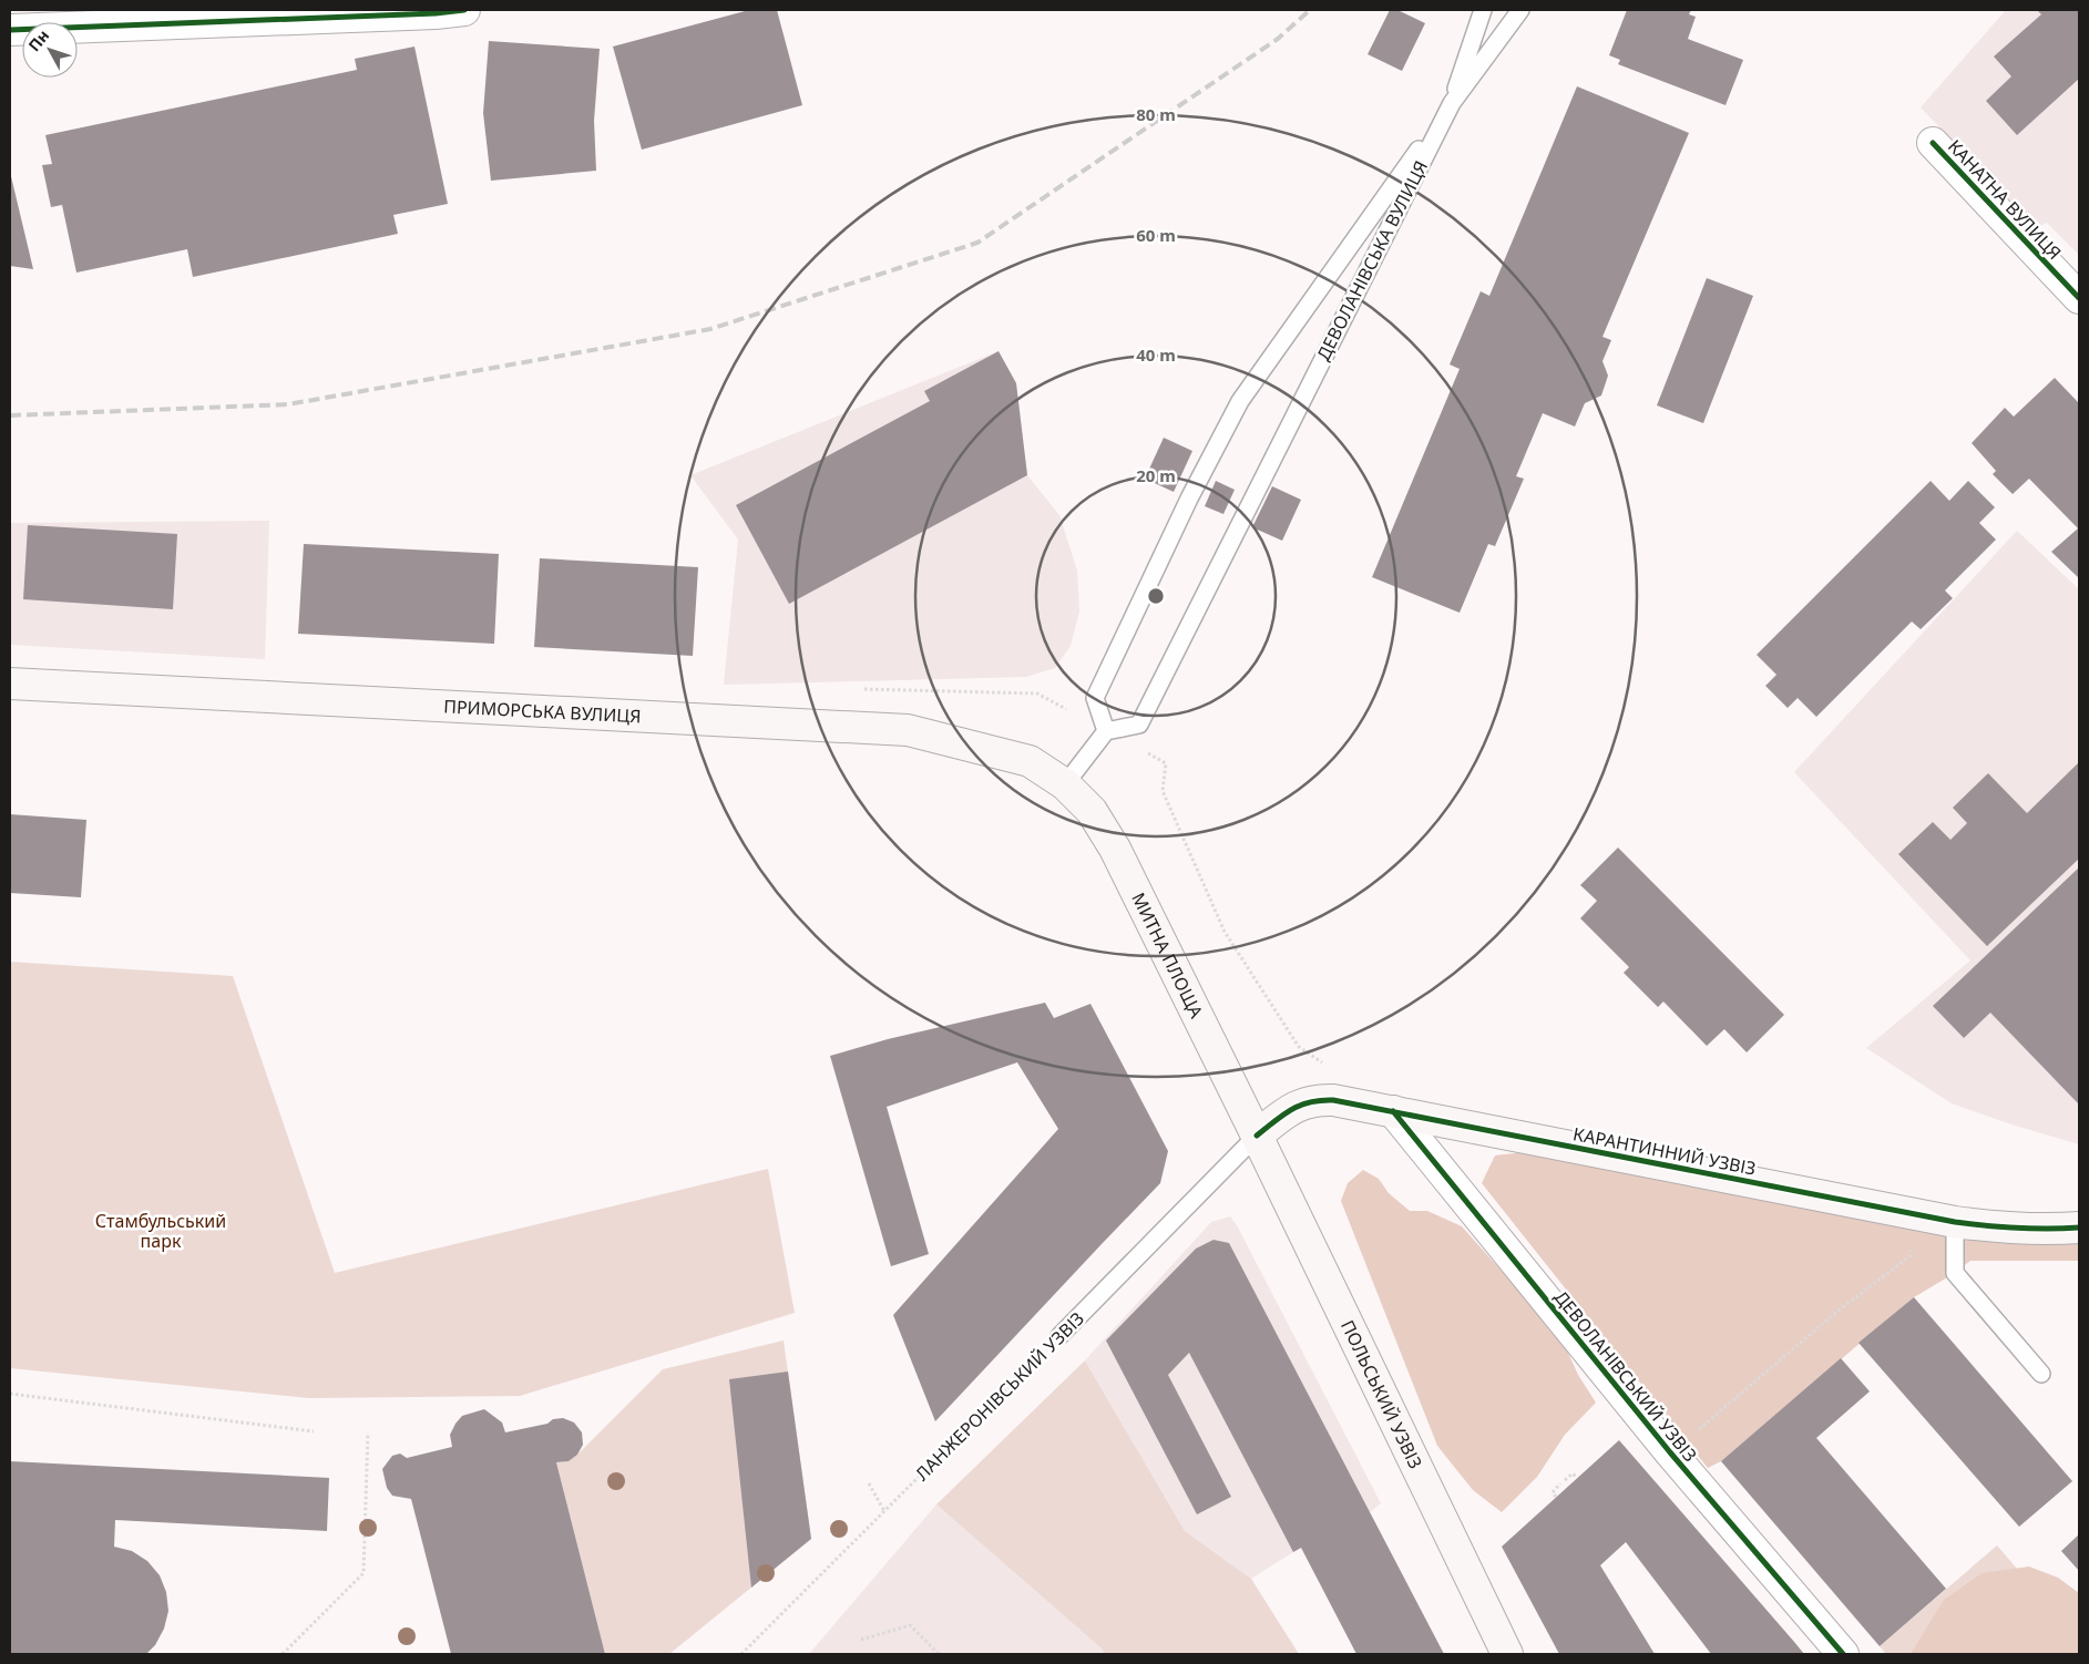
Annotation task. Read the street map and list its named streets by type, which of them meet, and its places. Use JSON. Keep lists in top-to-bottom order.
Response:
{
  "streets": {
    "main road": [
      "ПРИМОРСЬКА ВУЛИЦЯ",
      "МИТНА ПЛОЩА",
      "КАРАНТИННИЙ УЗВІЗ",
      "ПОЛЬСЬКИЙ УЗВІЗ"
    ],
    "street": ["КАНАТНА ВУЛИЦЯ", "ДЕВОЛАНІВСЬКИЙ УЗВІЗ"],
    "lane": ["ДЕВОЛАНІВСЬКА ВУЛИЦЯ", "ЛАНЖЕРОНІВСЬКИЙ УЗВІЗ"]
  },
  "crossings": [
    ["ПРИМОРСЬКА ВУЛИЦЯ", "МИТНА ПЛОЩА"],
    ["МИТНА ПЛОЩА", "КАРАНТИННИЙ УЗВІЗ"],
    ["МИТНА ПЛОЩА", "ПОЛЬСЬКИЙ УЗВІЗ"],
    ["МИТНА ПЛОЩА", "ЛАНЖЕРОНІВСЬКИЙ УЗВІЗ"],
    ["КАРАНТИННИЙ УЗВІЗ", "ДЕВОЛАНІВСЬКИЙ УЗВІЗ"],
    ["КАРАНТИННИЙ УЗВІЗ", "ПОЛЬСЬКИЙ УЗВІЗ"],
    ["КАРАНТИННИЙ УЗВІЗ", "ЛАНЖЕРОНІВСЬКИЙ УЗВІЗ"],
    ["ПОЛЬСЬКИЙ УЗВІЗ", "ЛАНЖЕРОНІВСЬКИЙ УЗВІЗ"]
  ],
  "parks": ["Стамбульський парк"],
  "north": "top left",
  "rings": [
    "80 m",
    "60 m",
    "40 m",
    "20 m"
  ]
}
